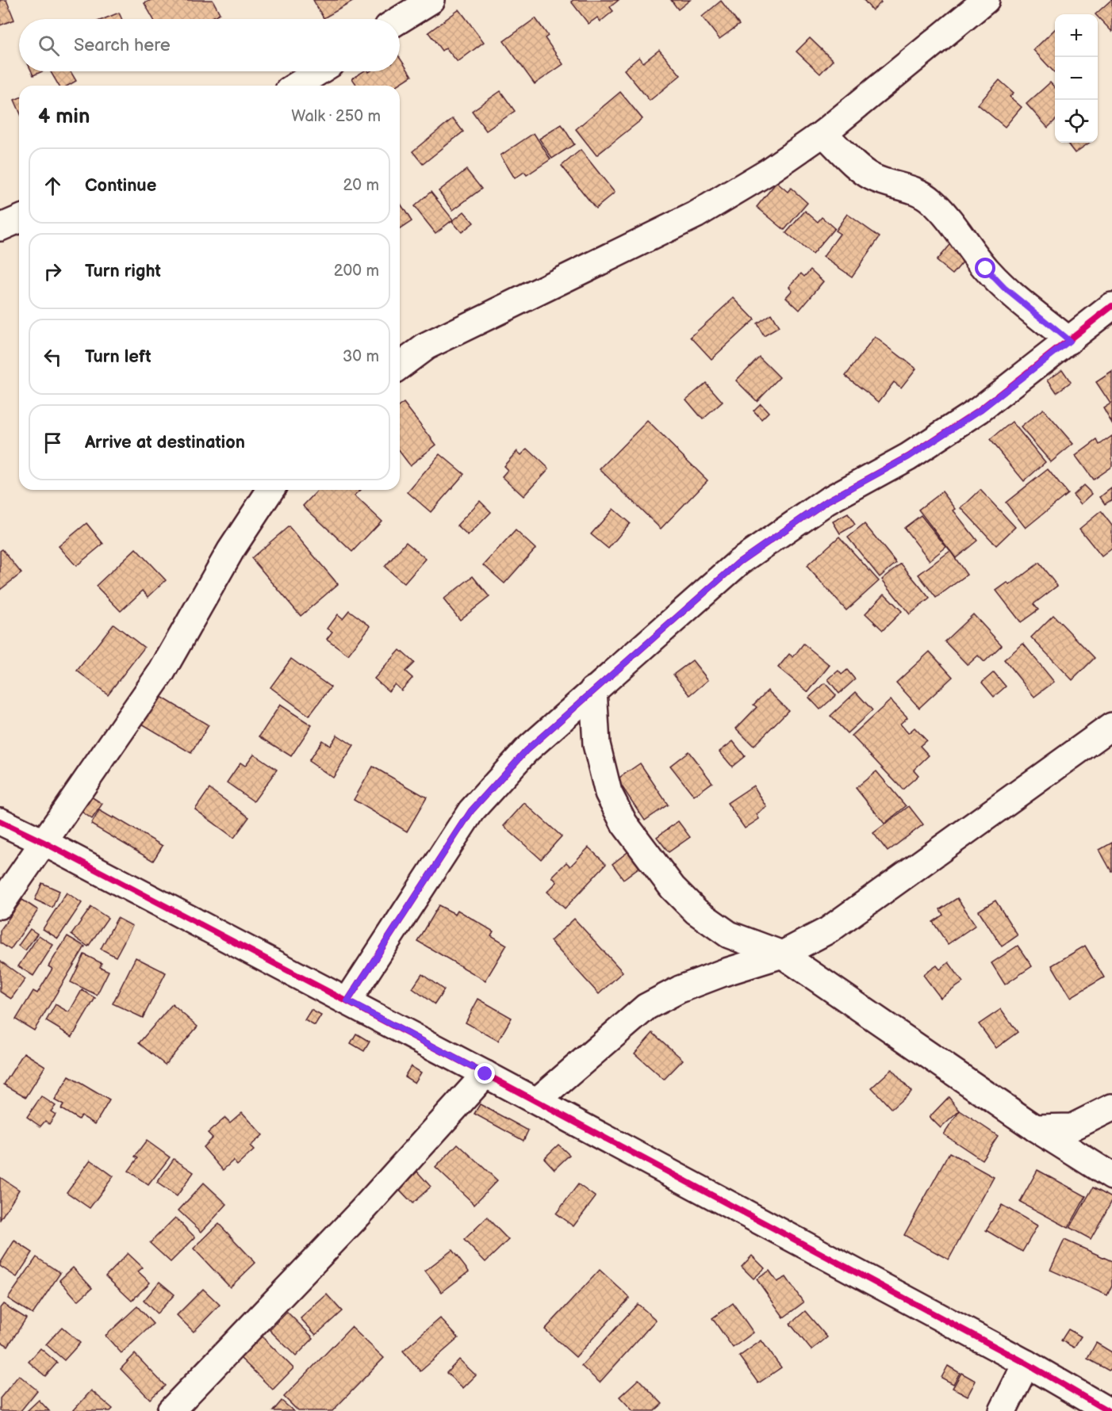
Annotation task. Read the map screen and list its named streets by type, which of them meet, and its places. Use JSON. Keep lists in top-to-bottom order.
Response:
{
  "page": {
    "map_buttons": ["+", "−"],
    "search": "Search here",
    "heading": ["4 min", "Walk · 250 m"],
    "list": [
      ["Continue", "20 m"],
      ["Turn right", "200 m"],
      ["Turn left", "30 m"],
      "Arrive at destination"
    ]
  }
}
